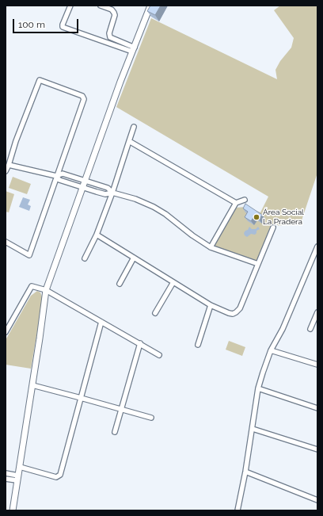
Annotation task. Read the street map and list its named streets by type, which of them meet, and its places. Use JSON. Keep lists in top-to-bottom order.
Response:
{
  "places": ["Área Social La Pradera"],
  "scale_bar": "100 m"
}
